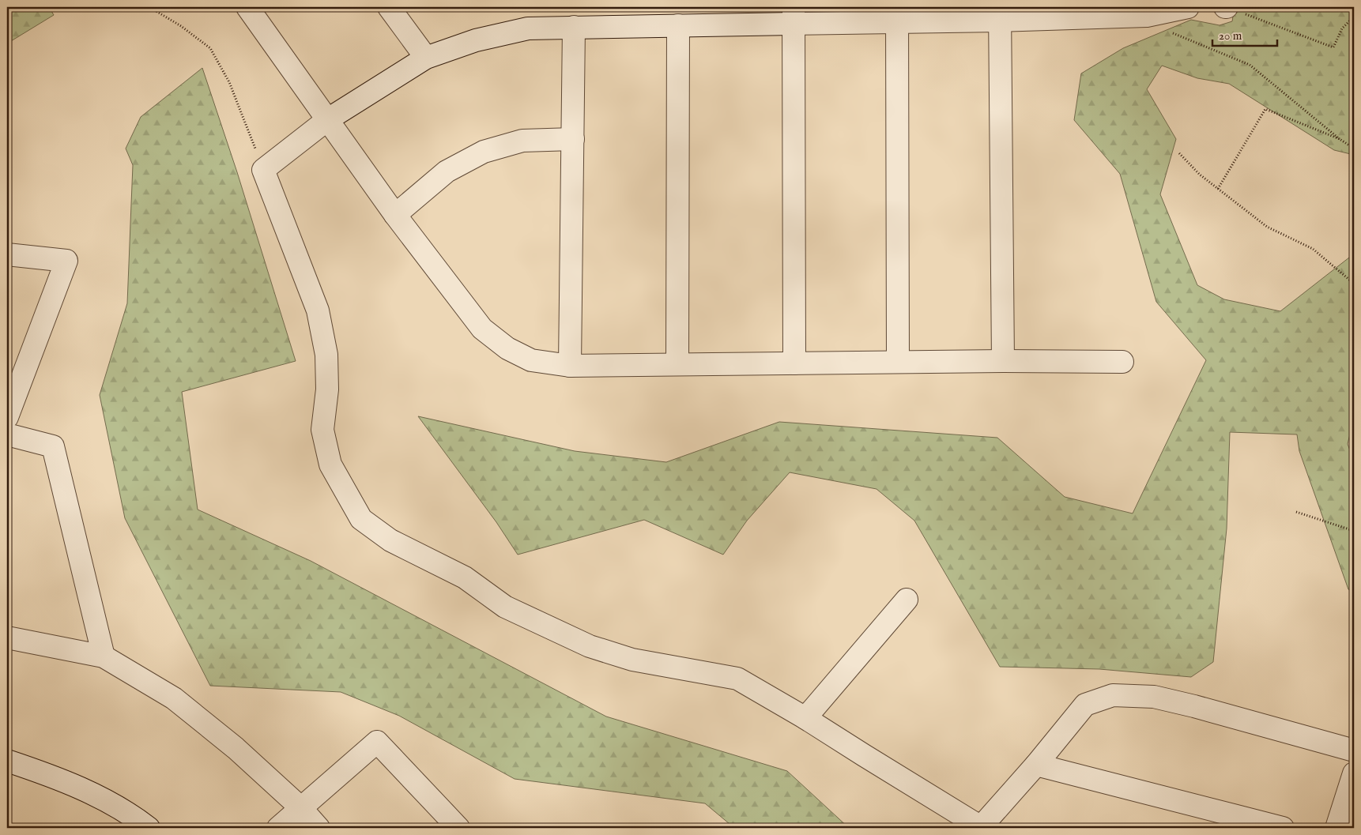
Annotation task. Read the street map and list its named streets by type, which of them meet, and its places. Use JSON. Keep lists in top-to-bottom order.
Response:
{
  "scale_bar": "20 m"
}
